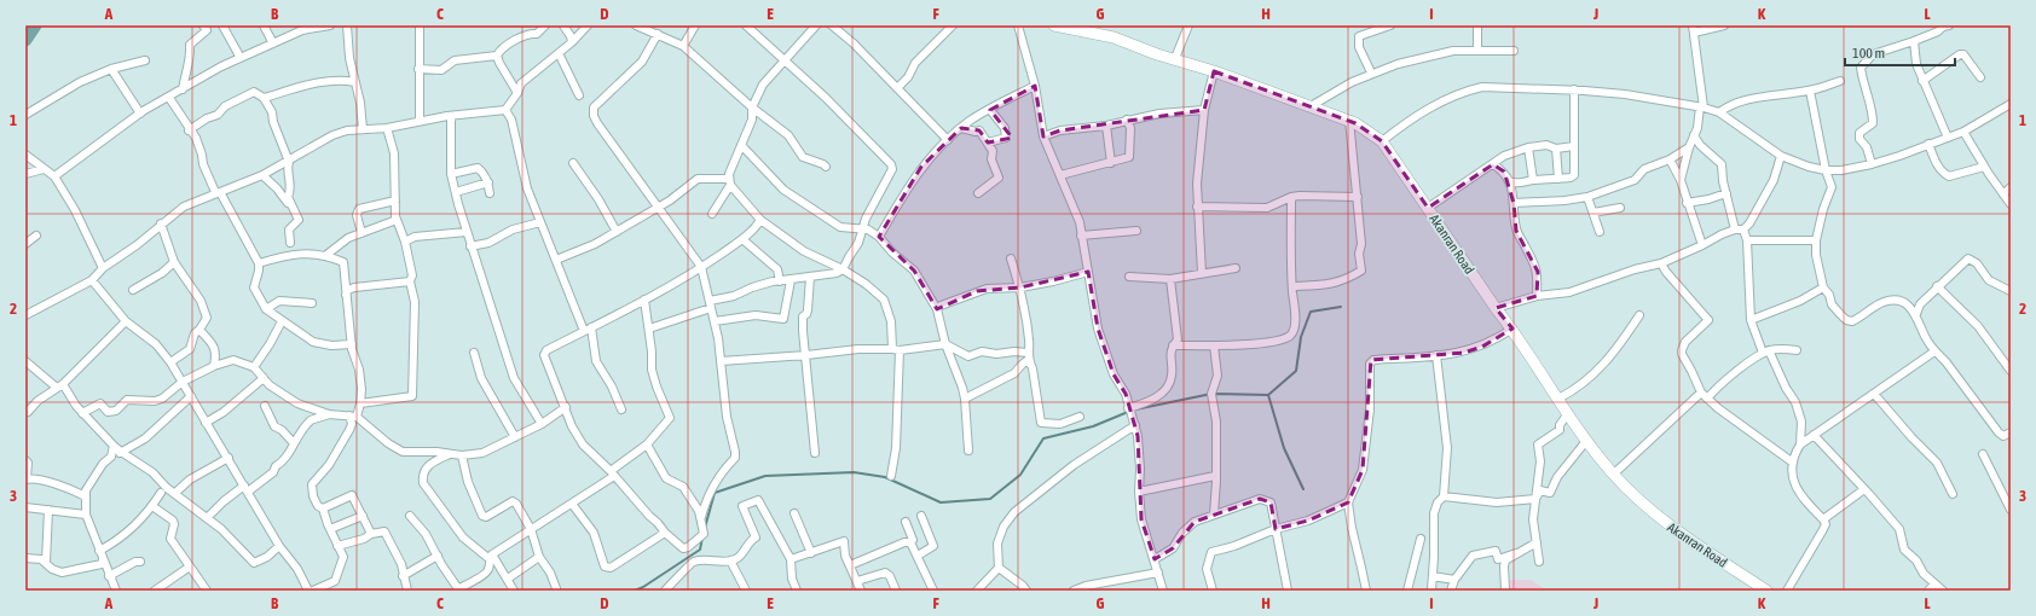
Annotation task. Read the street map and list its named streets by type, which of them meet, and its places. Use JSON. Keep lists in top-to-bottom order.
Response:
{
  "streets": {
    "main road": ["Akanran Road"]
  },
  "scale_bar": "100 m",
  "grid": {
    "columns": [
      "A",
      "B",
      "C",
      "D",
      "E",
      "F",
      "G",
      "H",
      "I",
      "J",
      "K",
      "L"
    ],
    "rows": ["1", "2", "3"]
  }
}
